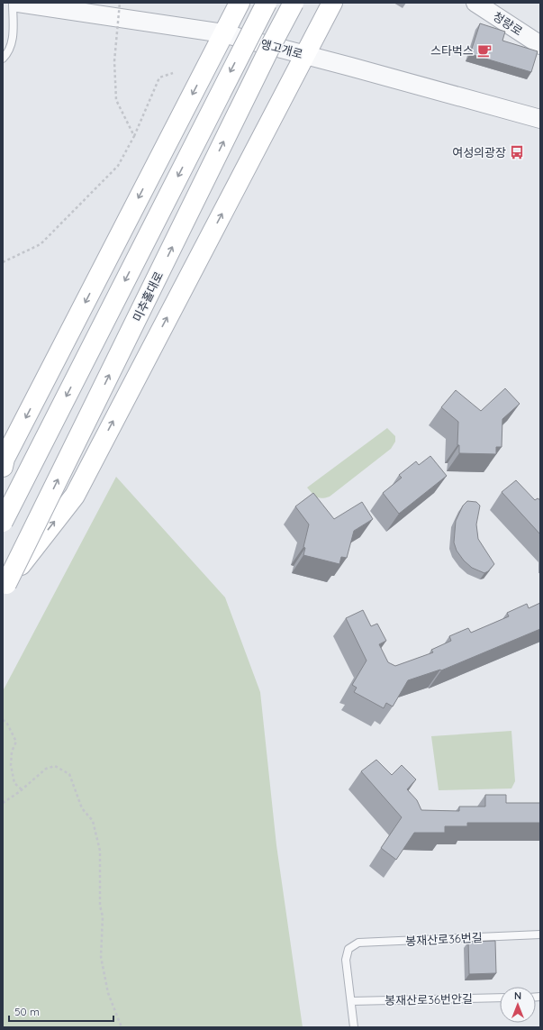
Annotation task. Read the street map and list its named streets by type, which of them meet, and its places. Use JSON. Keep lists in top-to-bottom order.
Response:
{
  "streets": {
    "main road": ["미추홀대로"],
    "street": ["청량로", "앵고개로"],
    "lane": ["봉재산로36번길", "봉재산로36번안길"]
  },
  "crossings": [
    ["봉재산로36번길", "봉재산로36번안길"]
  ],
  "places": {
    "cafe": ["스타벅스"],
    "bus stop": ["여성의광장"]
  },
  "scale_bar": "50 m",
  "north": "top"
}
